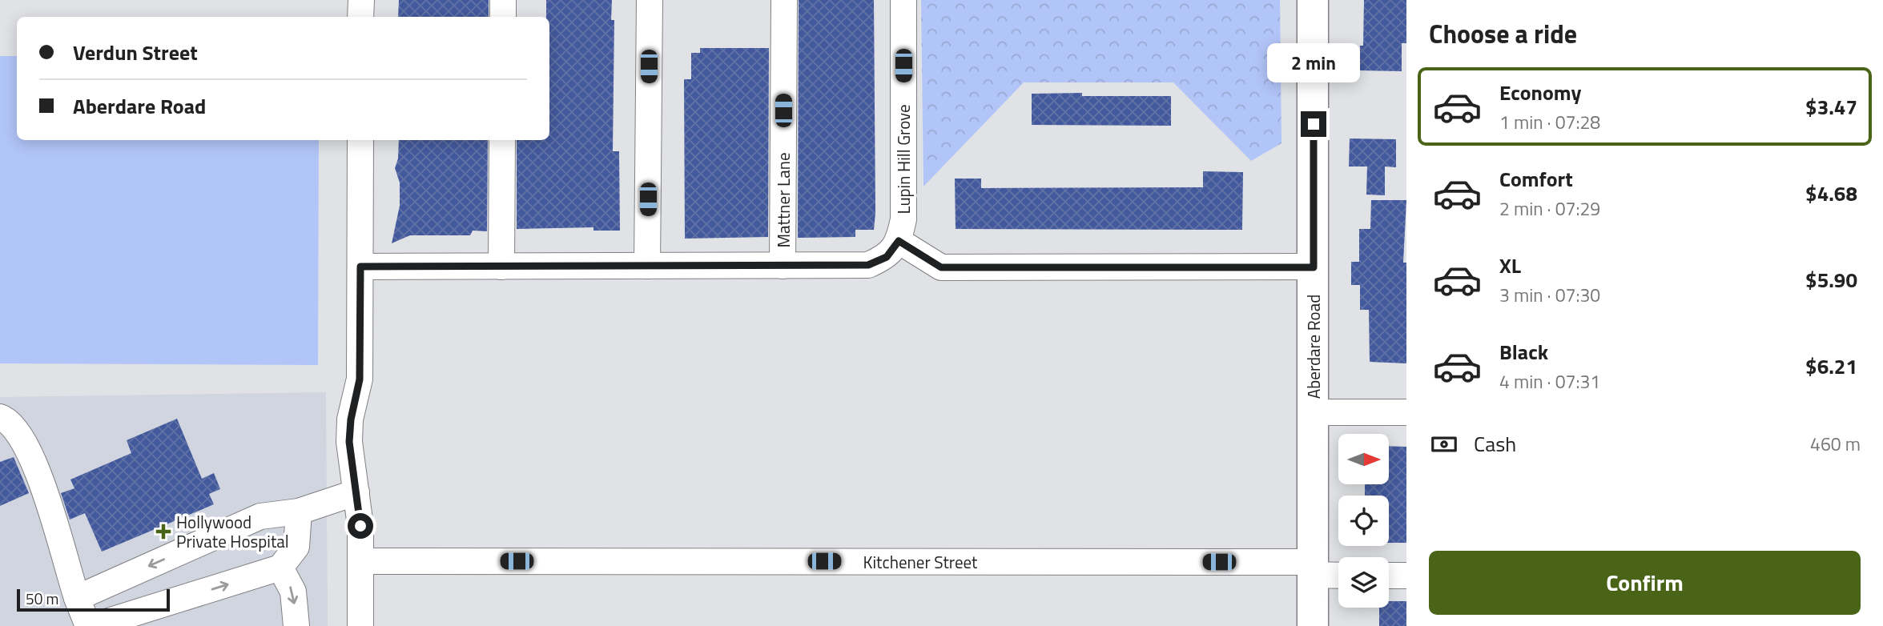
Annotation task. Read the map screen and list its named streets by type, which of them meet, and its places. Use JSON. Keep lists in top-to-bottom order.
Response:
{
  "streets": {
    "main road": ["Aberdare Road"],
    "street": ["Lupin Hill Grove", "Mattner Lane", "Kitchener Street"]
  },
  "crossings": [
    ["Aberdare Road", "Kitchener Street"]
  ],
  "places": {
    "health": ["Hollywood Private Hospital"]
  },
  "scale_bar": "50 m",
  "north": "right",
  "page": {
    "heading": "Choose a ride",
    "banner": ["Verdun Street", "Aberdare Road"],
    "bubble": "2 min",
    "list": [
      {
        "name": "Economy",
        "note": "1 min · 07:28",
        "value": "$3.47"
      },
      {
        "name": "Comfort",
        "note": "2 min · 07:29",
        "value": "$4.68"
      },
      {
        "name": "XL",
        "note": "3 min · 07:30",
        "value": "$5.90"
      },
      {
        "name": "Black",
        "note": "4 min · 07:31",
        "value": "$6.21"
      }
    ],
    "pay": ["Cash", "460 m"],
    "buttons": "Confirm",
    "scale": "50 m"
  }
}
